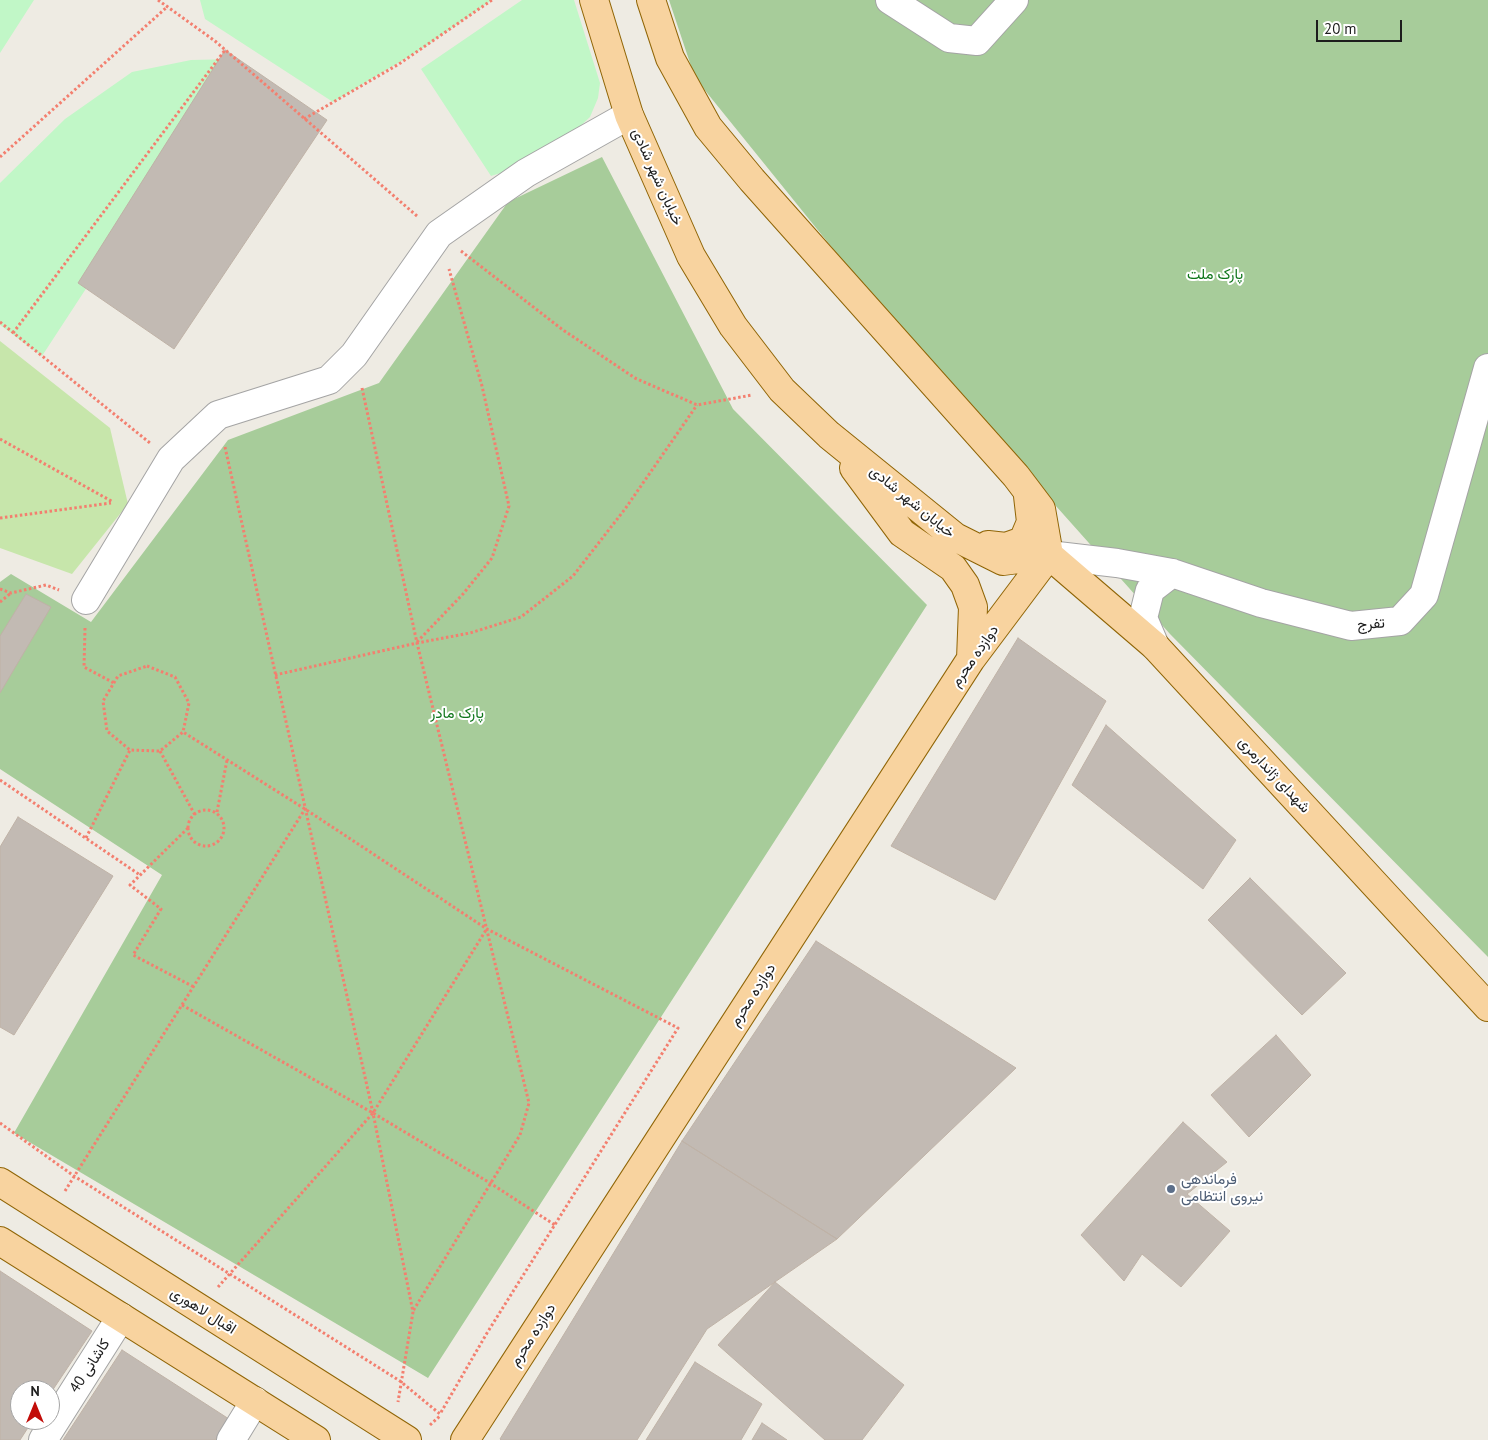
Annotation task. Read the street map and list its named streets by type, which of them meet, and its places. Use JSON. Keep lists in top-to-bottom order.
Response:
{
  "streets": {
    "main road": [
      "خیابان شهر شادی",
      "دوازده محرم",
      "شهدای ژاندارمری",
      "اقبال لاهوری"
    ],
    "street": ["تفرج", "کاشانی 40"]
  },
  "crossings": [
    ["خیابان شهر شادی", "تفرج"],
    ["خیابان شهر شادی", "دوازده محرم"],
    ["خیابان شهر شادی", "شهدای ژاندارمری"],
    ["تفرج", "دوازده محرم"],
    ["تفرج", "شهدای ژاندارمری"],
    ["دوازده محرم", "شهدای ژاندارمری"]
  ],
  "parks": ["پارک ملت", "پارک مادر"],
  "places": ["فرماندهی نیروی انتظامی"],
  "scale_bar": "20 m",
  "north": "top"
}
